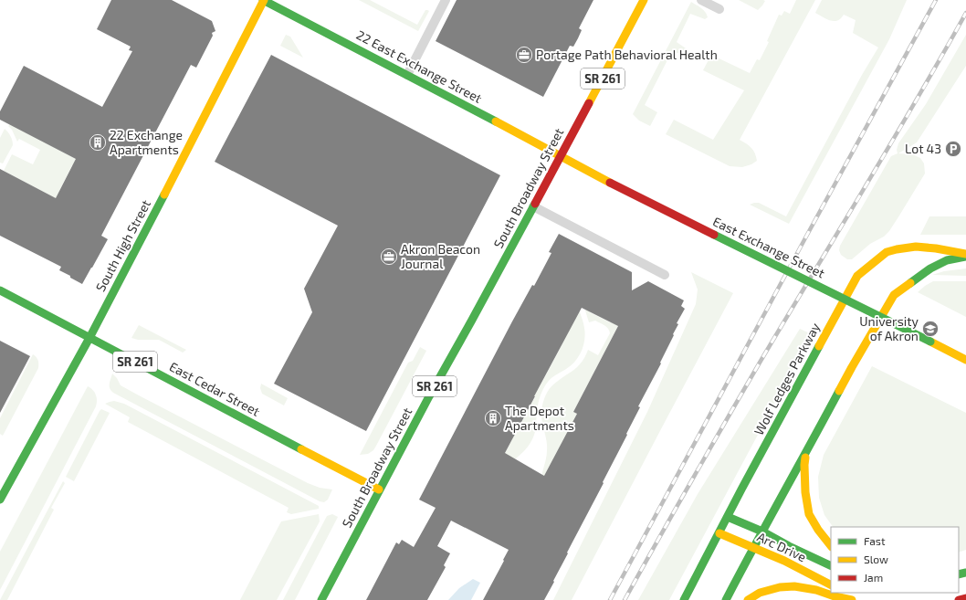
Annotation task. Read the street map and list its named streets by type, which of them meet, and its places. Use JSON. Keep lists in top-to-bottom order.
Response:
{
  "streets": {
    "main road": [
      "22 East Exchange Street",
      "SR 261",
      "South Broadway Street",
      "South High Street",
      "East Exchange Street",
      "Wolf Ledges Parkway",
      "East Cedar Street",
      "Arc Drive"
    ]
  },
  "crossings": [
    ["22 East Exchange Street", "South Broadway Street"],
    ["22 East Exchange Street", "South High Street"],
    ["22 East Exchange Street", "East Exchange Street"],
    ["South Broadway Street", "East Exchange Street"],
    ["South Broadway Street", "East Cedar Street"],
    ["South High Street", "East Cedar Street"],
    ["Wolf Ledges Parkway", "Arc Drive"]
  ],
  "places": {
    "office": ["Portage Path Behavioral Health", "Akron Beacon Journal"],
    "building": ["22 Exchange Apartments", "The Depot Apartments"],
    "parking": ["Lot 43"],
    "school or university": ["University of Akron"]
  },
  "legend": ["Fast", "Slow", "Jam"]
}
